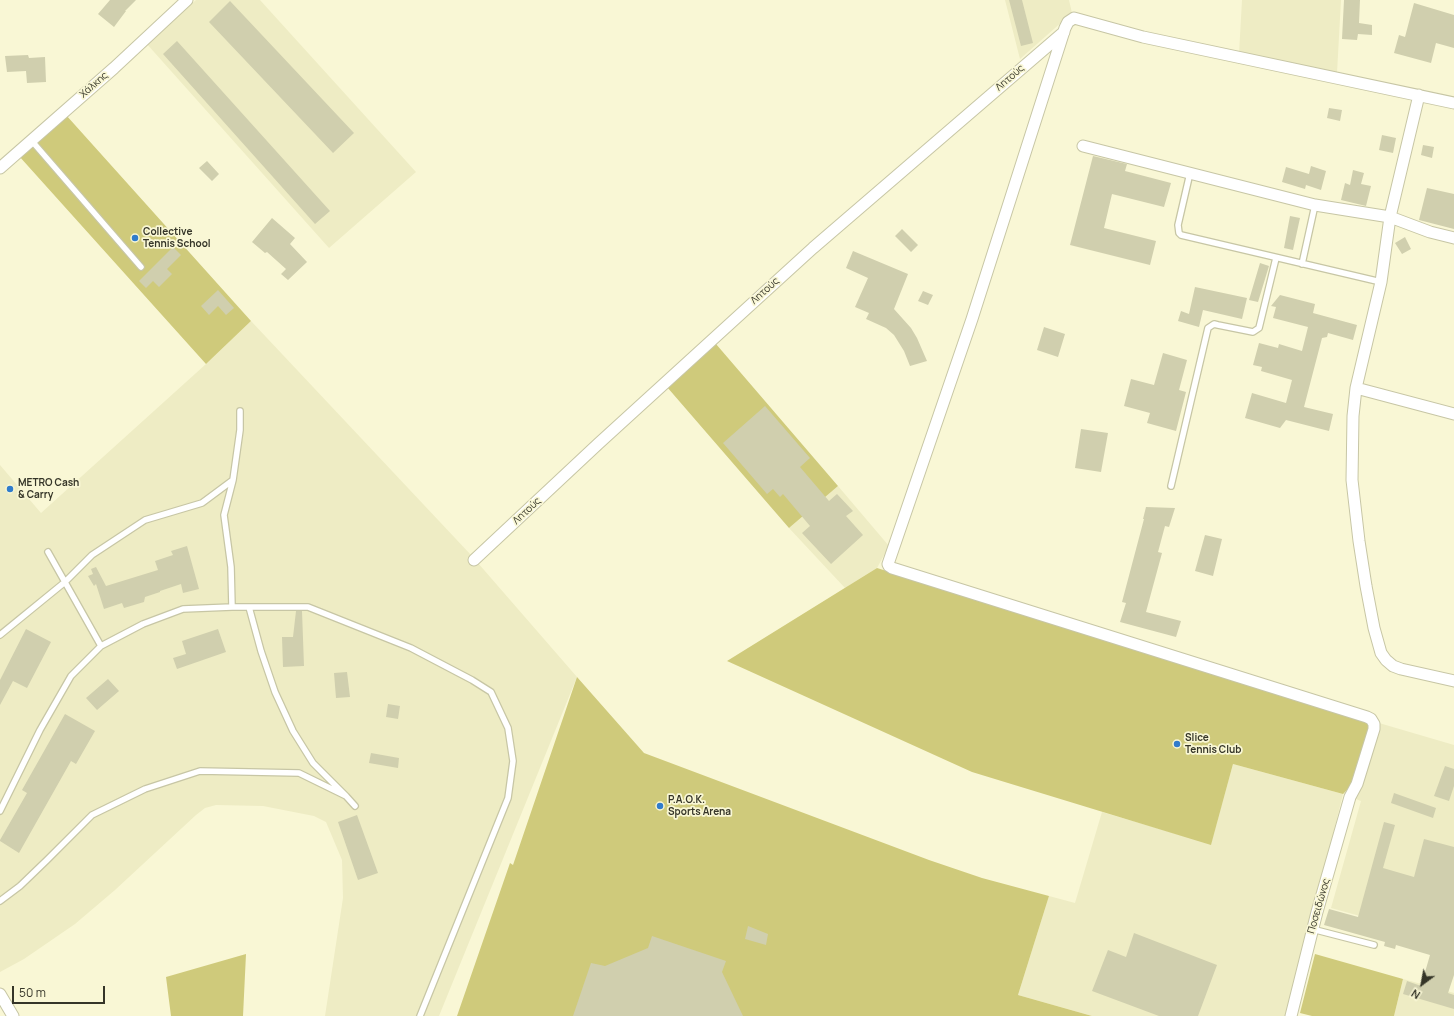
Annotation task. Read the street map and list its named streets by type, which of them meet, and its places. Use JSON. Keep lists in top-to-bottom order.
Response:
{
  "streets": {
    "street": ["Λητούς", "Χάλκης", "Ποσειδώνος"]
  },
  "crossings": [
    ["Λητούς", "Ποσειδώνος"]
  ],
  "places": [
    "Collective Tennis School",
    "METRO Cash & Carry",
    "Slice Tennis Club",
    "P.A.O.K. Sports Arena"
  ],
  "scale_bar": "50 m",
  "north": "bottom left"
}
